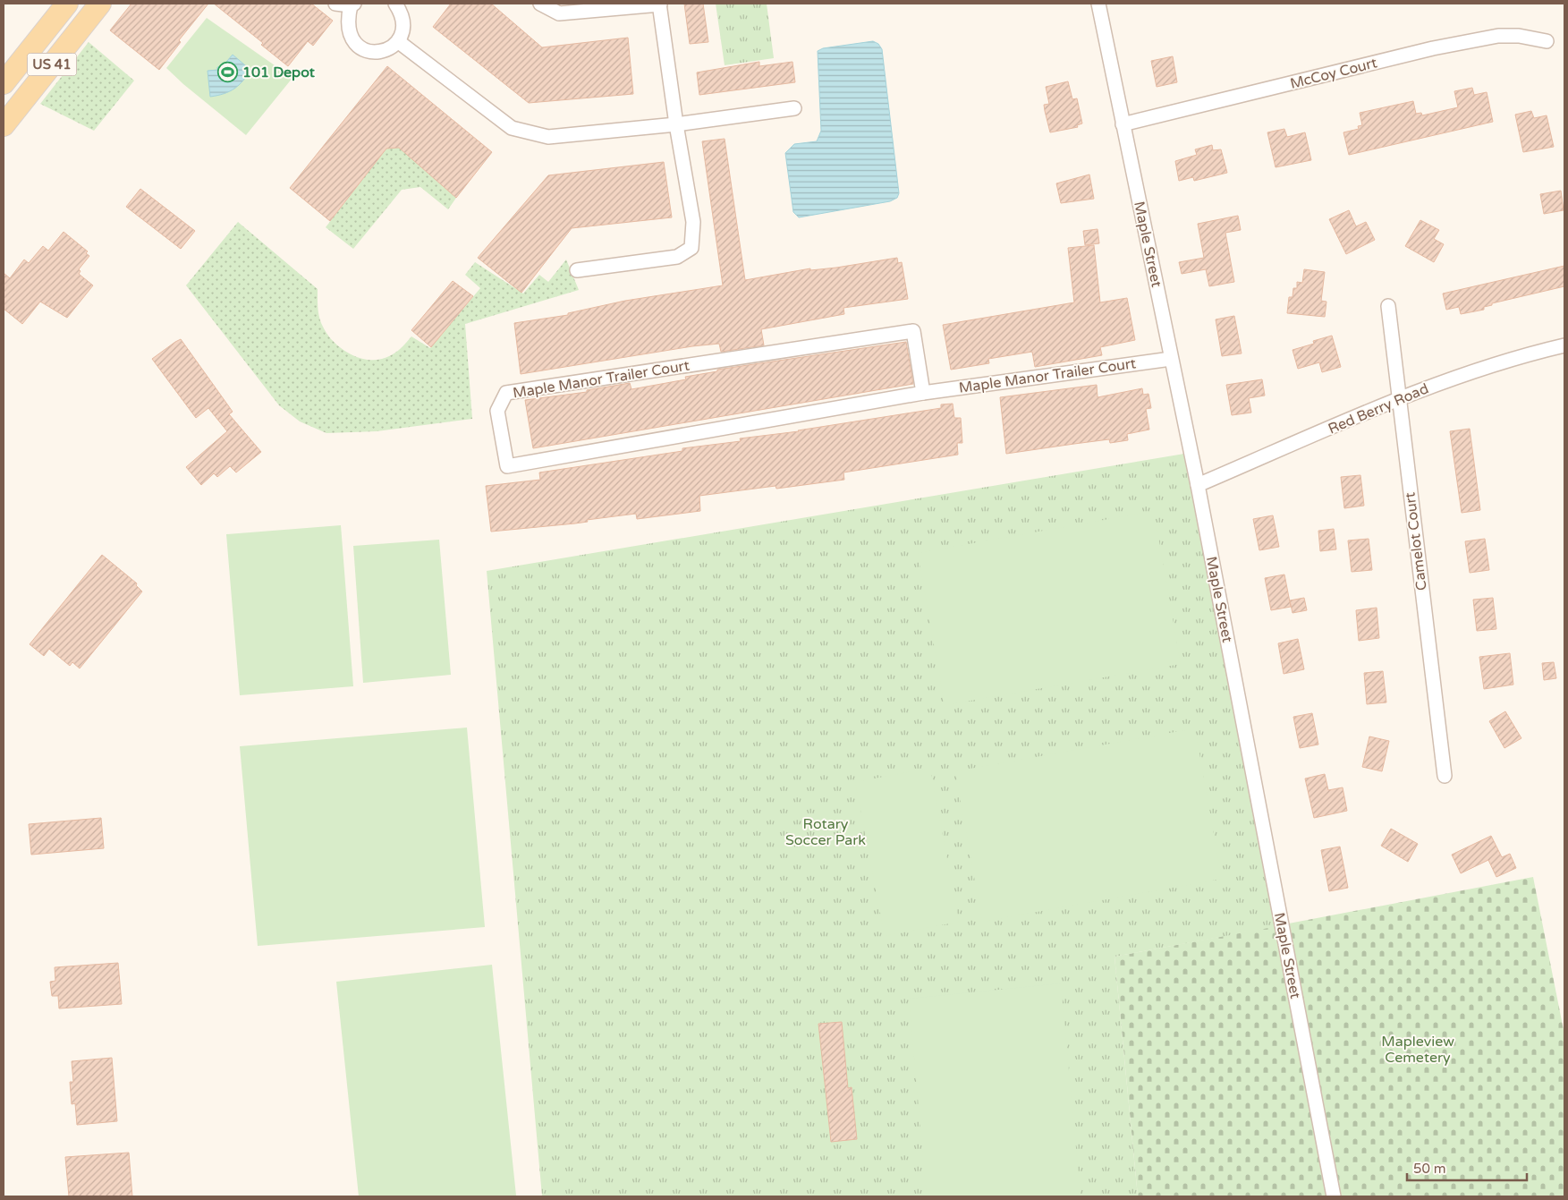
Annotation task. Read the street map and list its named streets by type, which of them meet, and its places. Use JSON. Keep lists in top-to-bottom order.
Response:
{
  "streets": {
    "main road": ["US 41"],
    "street": [
      "McCoy Court",
      "Maple Street",
      "Maple Manor Trailer Court",
      "Red Berry Road",
      "Camelot Court"
    ]
  },
  "crossings": [
    ["McCoy Court", "Maple Street"],
    ["Maple Street", "Maple Manor Trailer Court"],
    ["Maple Street", "Red Berry Road"],
    ["Red Berry Road", "Camelot Court"]
  ],
  "parks": ["Rotary Soccer Park", "Mapleview Cemetery"],
  "places": {
    "sports": ["101 Depot"]
  },
  "scale_bar": "50 m"
}
